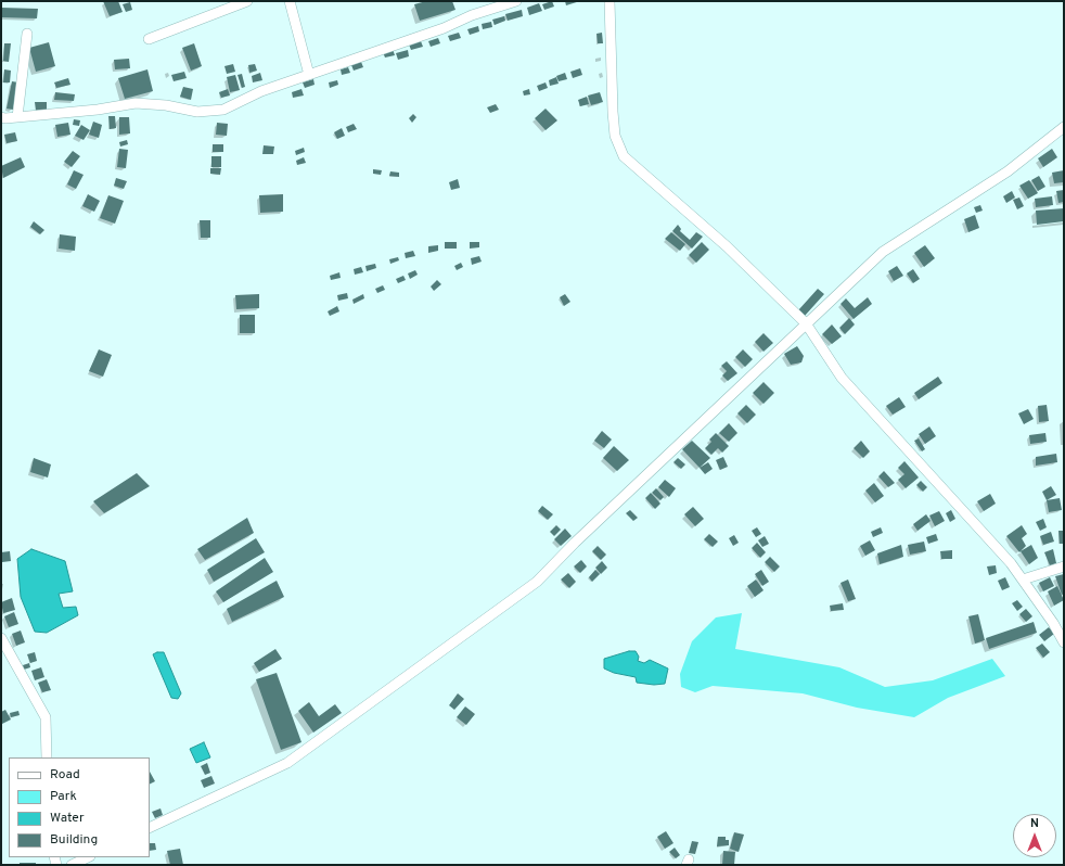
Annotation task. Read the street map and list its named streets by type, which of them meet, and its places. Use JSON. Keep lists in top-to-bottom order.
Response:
{
  "legend": [
    "Road",
    "Park",
    "Water",
    "Building"
  ],
  "north": "top"
}
